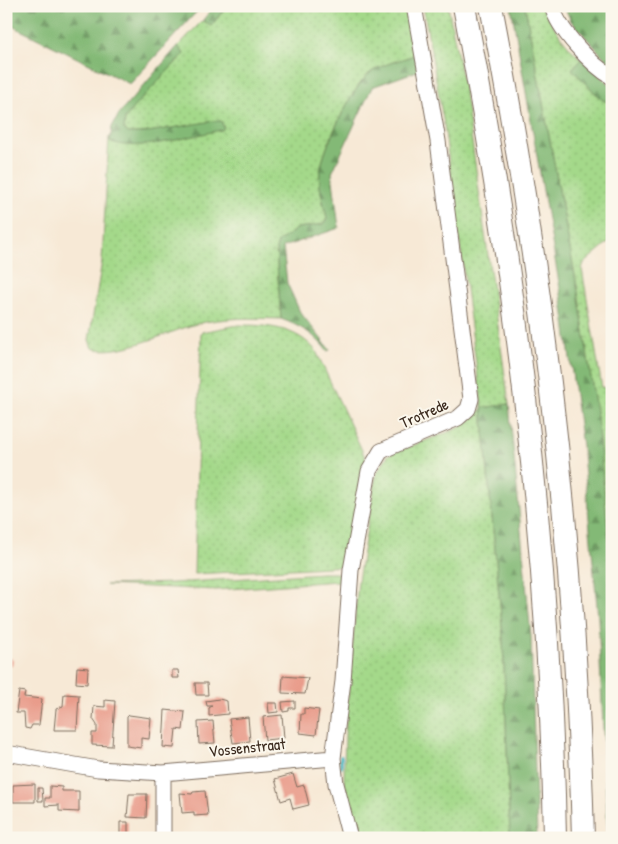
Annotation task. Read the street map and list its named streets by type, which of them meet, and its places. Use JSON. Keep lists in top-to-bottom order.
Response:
{
  "streets": {
    "street": ["Trotrede", "Vossenstraat"]
  },
  "crossings": [
    ["Trotrede", "Vossenstraat"]
  ]
}
